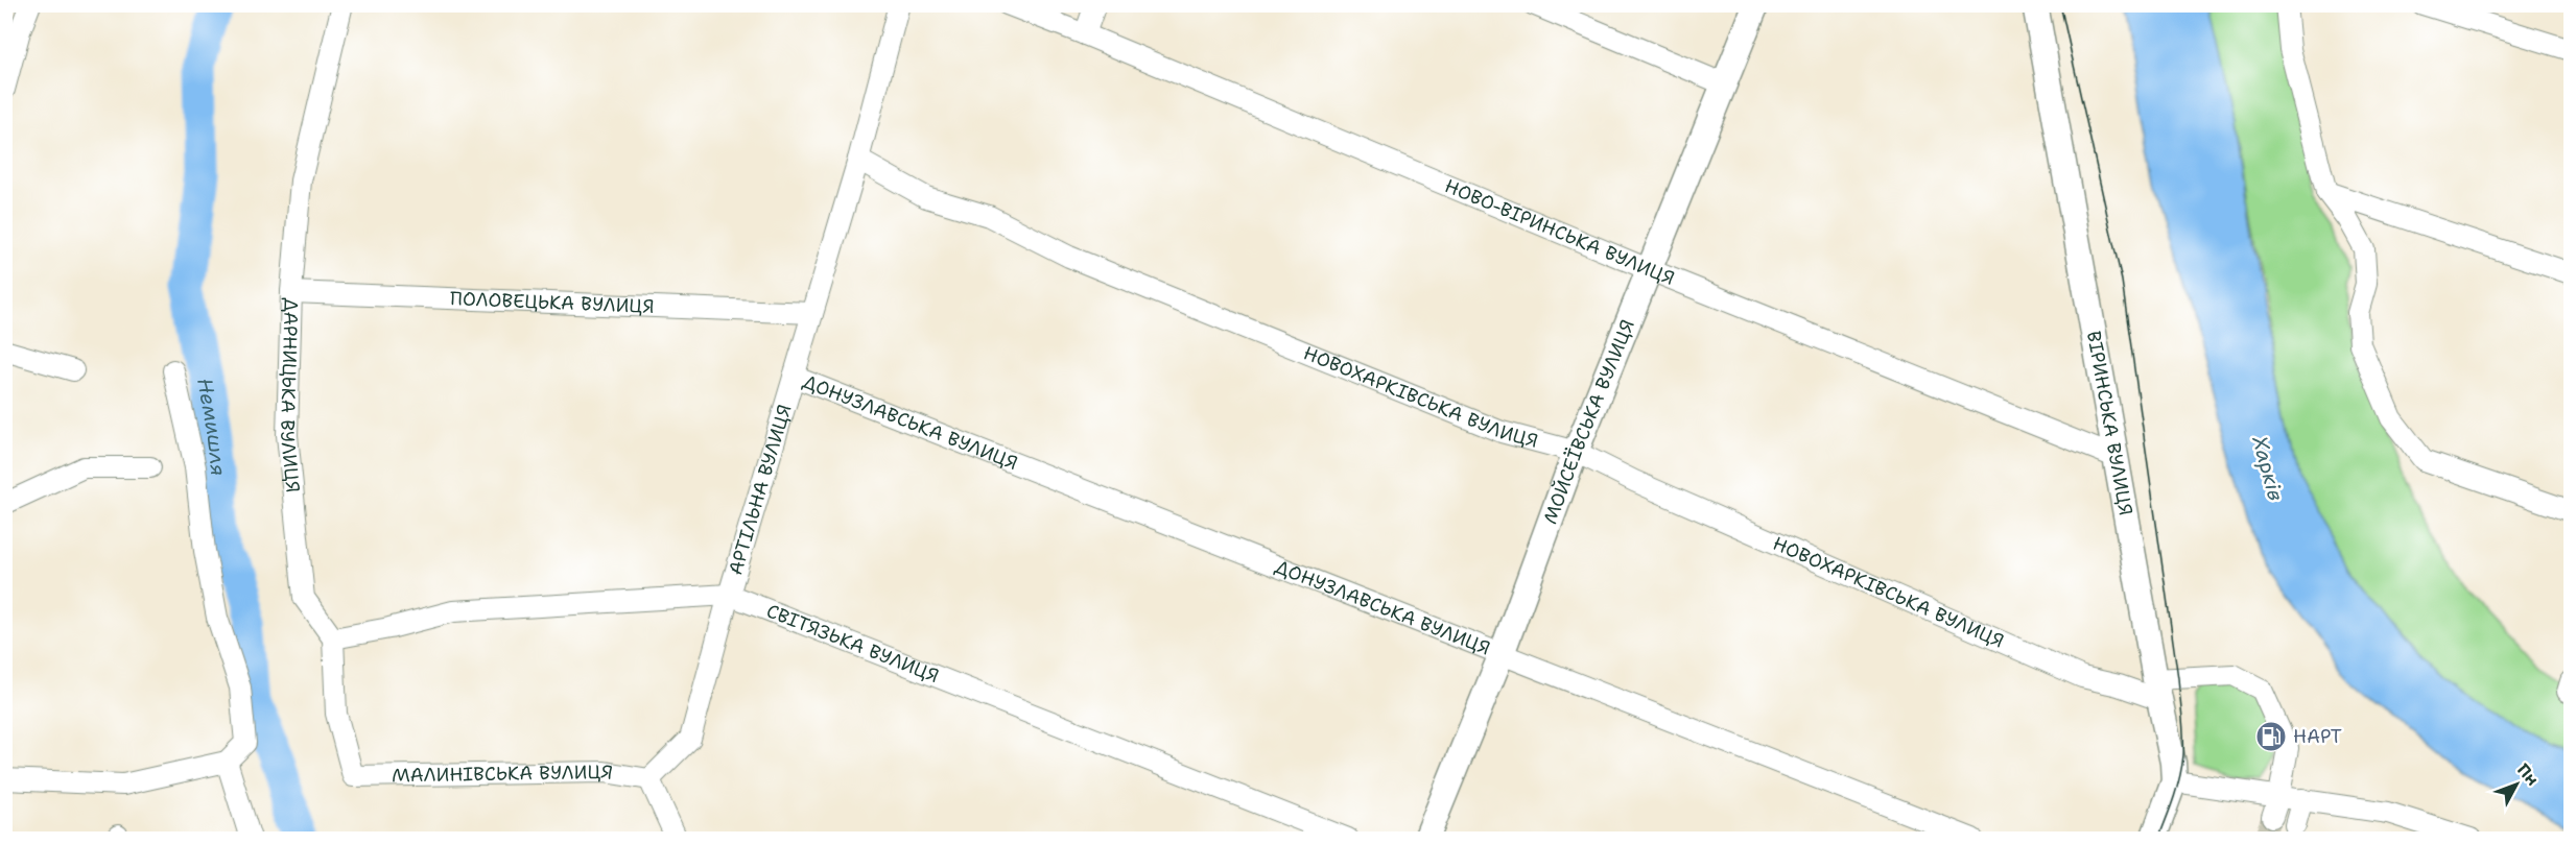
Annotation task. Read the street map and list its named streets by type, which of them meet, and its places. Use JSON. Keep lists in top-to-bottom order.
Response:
{
  "streets": {
    "main road": ["МОЙСЕЇВСЬКА ВУЛИЦЯ", "ВІРИНСЬКА ВУЛИЦЯ"],
    "street": [
      "НОВО-ВІРИНСЬКА ВУЛИЦЯ",
      "ПОЛОВЕЦЬКА ВУЛИЦЯ",
      "ДАРНИЦЬКА ВУЛИЦЯ",
      "НОВОХАРКІВСЬКА ВУЛИЦЯ",
      "ДОНУЗЛАВСЬКА ВУЛИЦЯ",
      "АРТІЛЬНА ВУЛИЦЯ",
      "СВІТЯЗЬКА ВУЛИЦЯ",
      "МАЛИНІВСЬКА ВУЛИЦЯ"
    ]
  },
  "crossings": [
    ["НОВО-ВІРИНСЬКА ВУЛИЦЯ", "МОЙСЕЇВСЬКА ВУЛИЦЯ"],
    ["НОВО-ВІРИНСЬКА ВУЛИЦЯ", "ВІРИНСЬКА ВУЛИЦЯ"],
    ["ПОЛОВЕЦЬКА ВУЛИЦЯ", "ДАРНИЦЬКА ВУЛИЦЯ"],
    ["ПОЛОВЕЦЬКА ВУЛИЦЯ", "АРТІЛЬНА ВУЛИЦЯ"],
    ["ДАРНИЦЬКА ВУЛИЦЯ", "СВІТЯЗЬКА ВУЛИЦЯ"],
    ["ДАРНИЦЬКА ВУЛИЦЯ", "МАЛИНІВСЬКА ВУЛИЦЯ"],
    ["НОВОХАРКІВСЬКА ВУЛИЦЯ", "МОЙСЕЇВСЬКА ВУЛИЦЯ"],
    ["НОВОХАРКІВСЬКА ВУЛИЦЯ", "ВІРИНСЬКА ВУЛИЦЯ"],
    ["НОВОХАРКІВСЬКА ВУЛИЦЯ", "АРТІЛЬНА ВУЛИЦЯ"],
    ["МОЙСЕЇВСЬКА ВУЛИЦЯ", "ДОНУЗЛАВСЬКА ВУЛИЦЯ"],
    ["ДОНУЗЛАВСЬКА ВУЛИЦЯ", "АРТІЛЬНА ВУЛИЦЯ"],
    ["АРТІЛЬНА ВУЛИЦЯ", "СВІТЯЗЬКА ВУЛИЦЯ"],
    ["АРТІЛЬНА ВУЛИЦЯ", "МАЛИНІВСЬКА ВУЛИЦЯ"],
    ["СВІТЯЗЬКА ВУЛИЦЯ", "МАЛИНІВСЬКА ВУЛИЦЯ"]
  ],
  "water": ["Немишля", "Харків"],
  "places": {
    "fuel station": ["НАРТ"]
  },
  "north": "top right"
}
